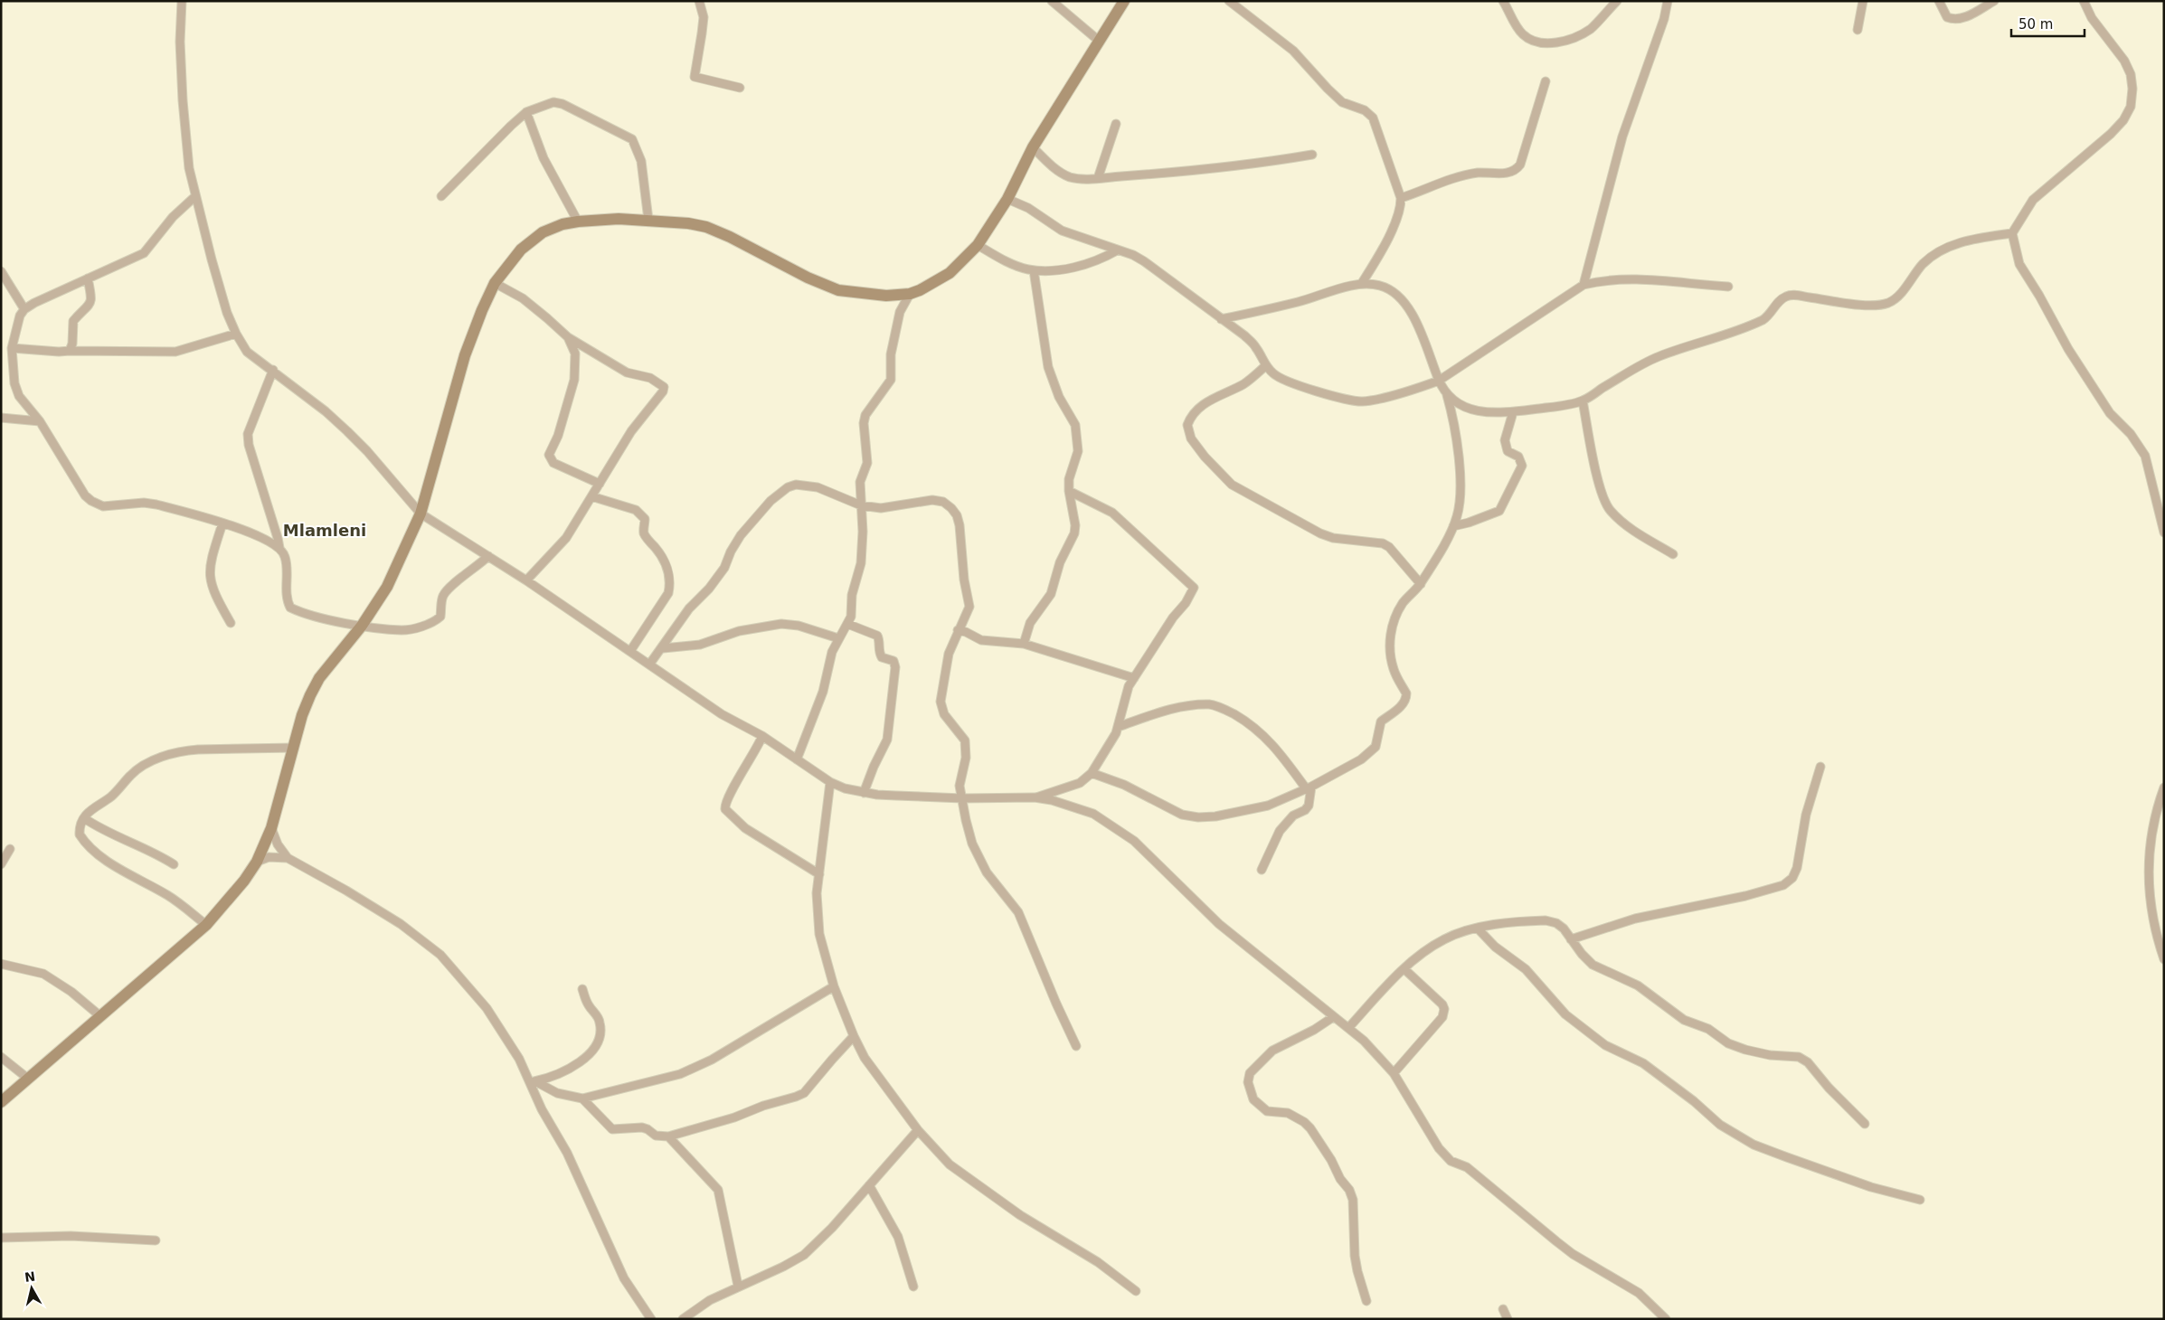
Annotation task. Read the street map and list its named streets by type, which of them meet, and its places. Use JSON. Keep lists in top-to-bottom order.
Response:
{
  "districts": ["Mlamleni"],
  "scale_bar": "50 m",
  "north": "top"
}
